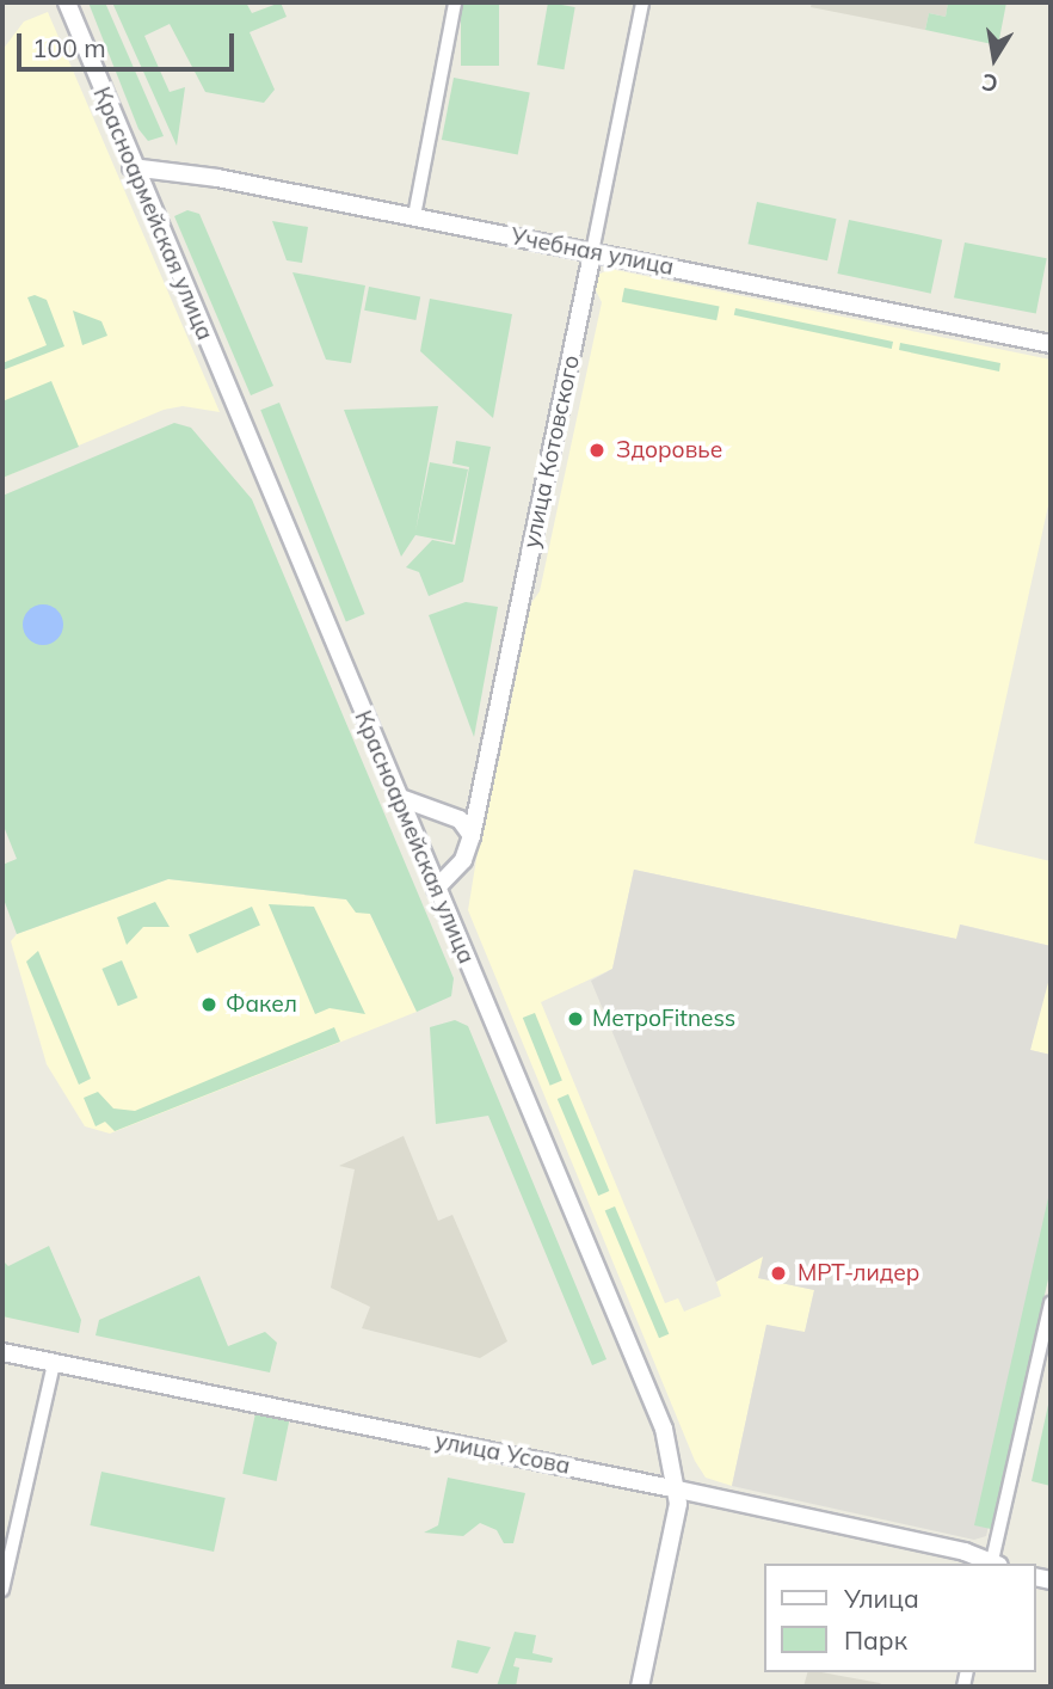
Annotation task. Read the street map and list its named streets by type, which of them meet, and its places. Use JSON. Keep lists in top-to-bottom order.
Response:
{
  "streets": {
    "main road": [
      "Красноармейская улица",
      "Учебная улица",
      "улица Котовского",
      "улица Усова"
    ]
  },
  "crossings": [
    ["Красноармейская улица", "Учебная улица"],
    ["Красноармейская улица", "улица Котовского"],
    ["Красноармейская улица", "улица Усова"],
    ["Учебная улица", "улица Котовского"]
  ],
  "places": [
    "Здоровье",
    "Факел",
    "МетроFitness",
    "МРТ-лидер"
  ],
  "legend": ["Улица", "Парк"],
  "scale_bar": "100 m",
  "north": "bottom"
}
